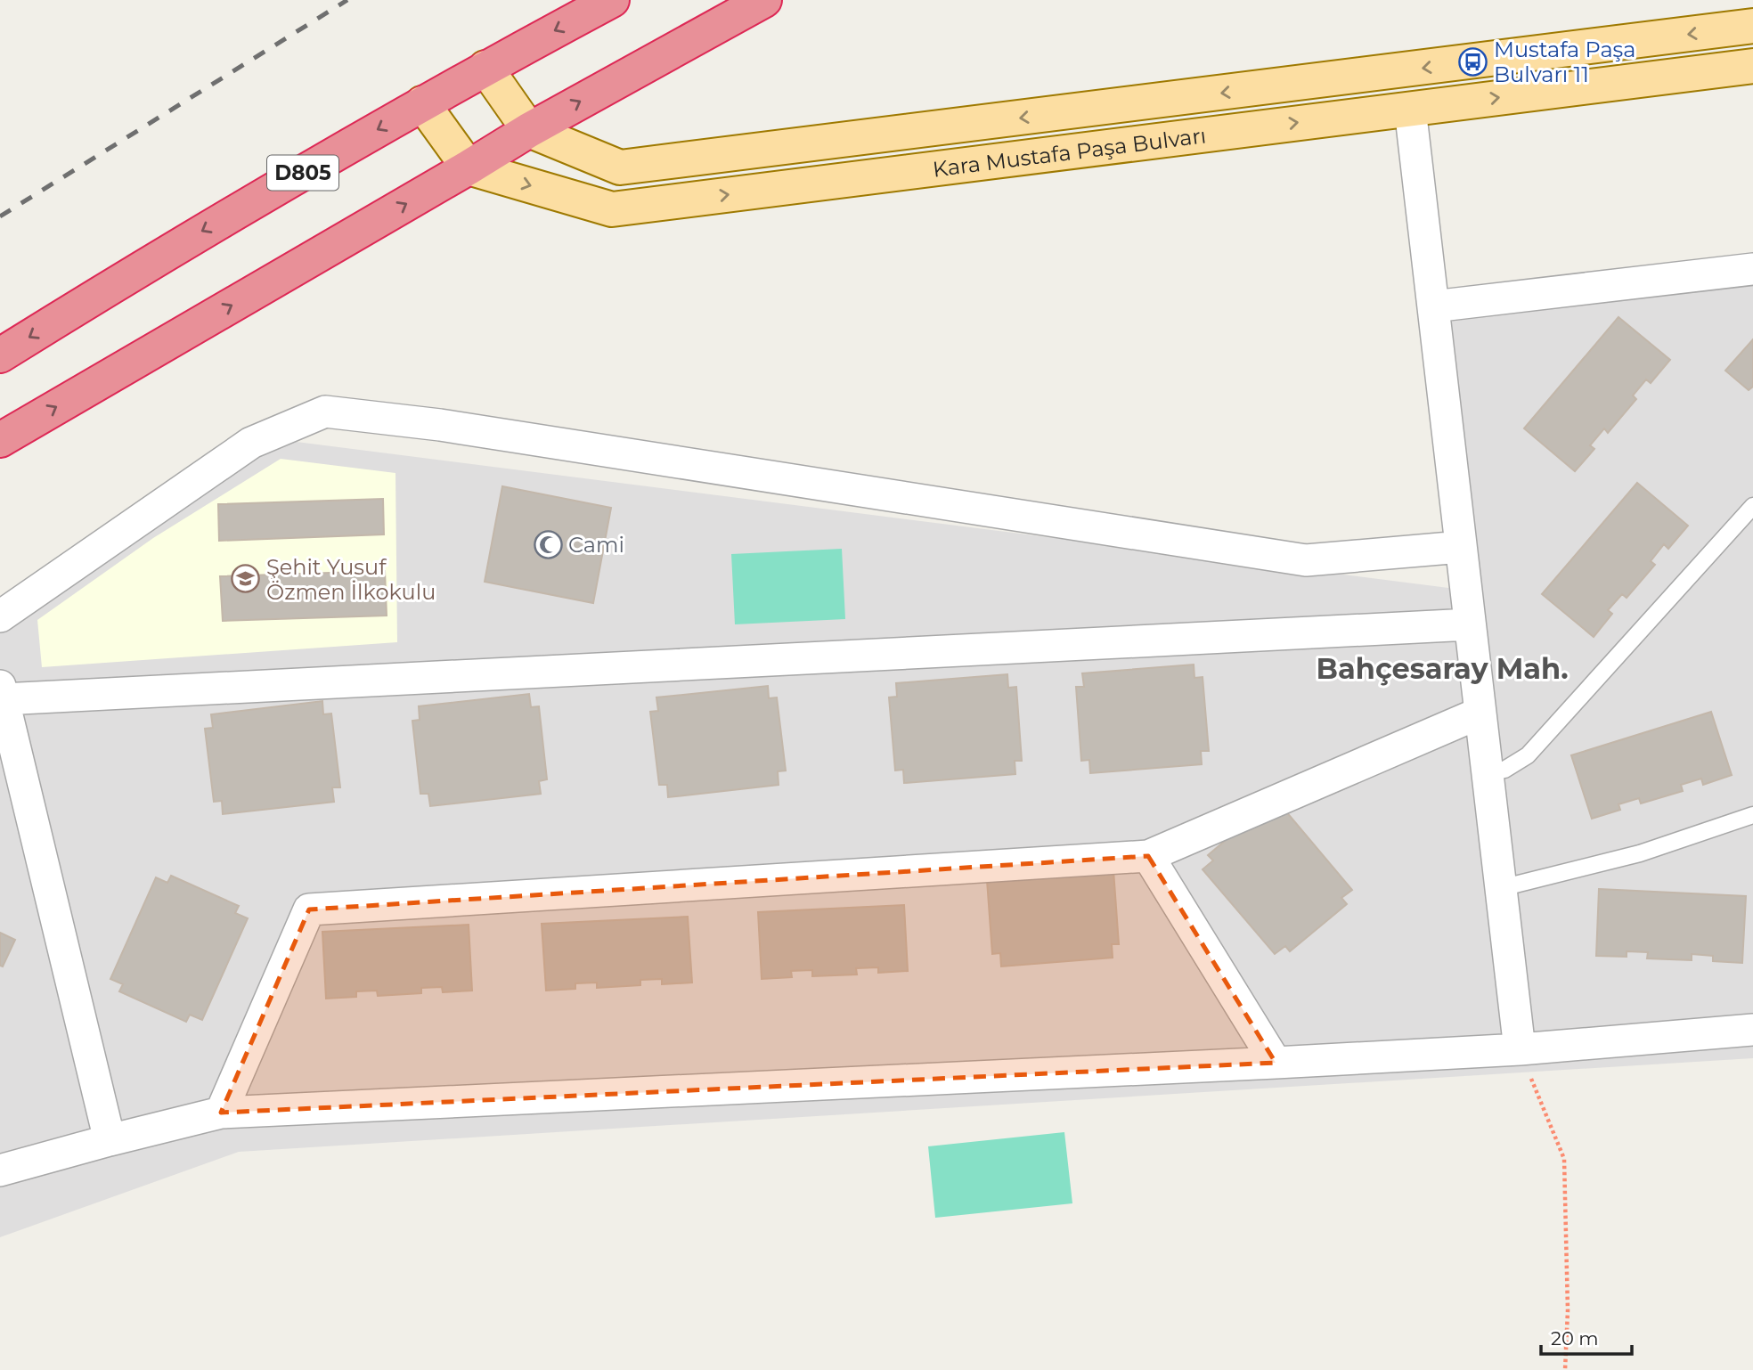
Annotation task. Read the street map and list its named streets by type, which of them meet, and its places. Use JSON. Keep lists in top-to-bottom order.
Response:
{
  "streets": {
    "highway": ["D805"],
    "main road": ["Kara Mustafa Paşa Bulvarı"]
  },
  "districts": ["Bahçesaray Mah."],
  "places": {
    "bus stop": ["Mustafa Paşa Bulvarı 11"],
    "mosque": ["Cami"],
    "school or university": ["Şehit Yusuf Özmen İlkokulu"]
  },
  "scale_bar": "20 m"
}
